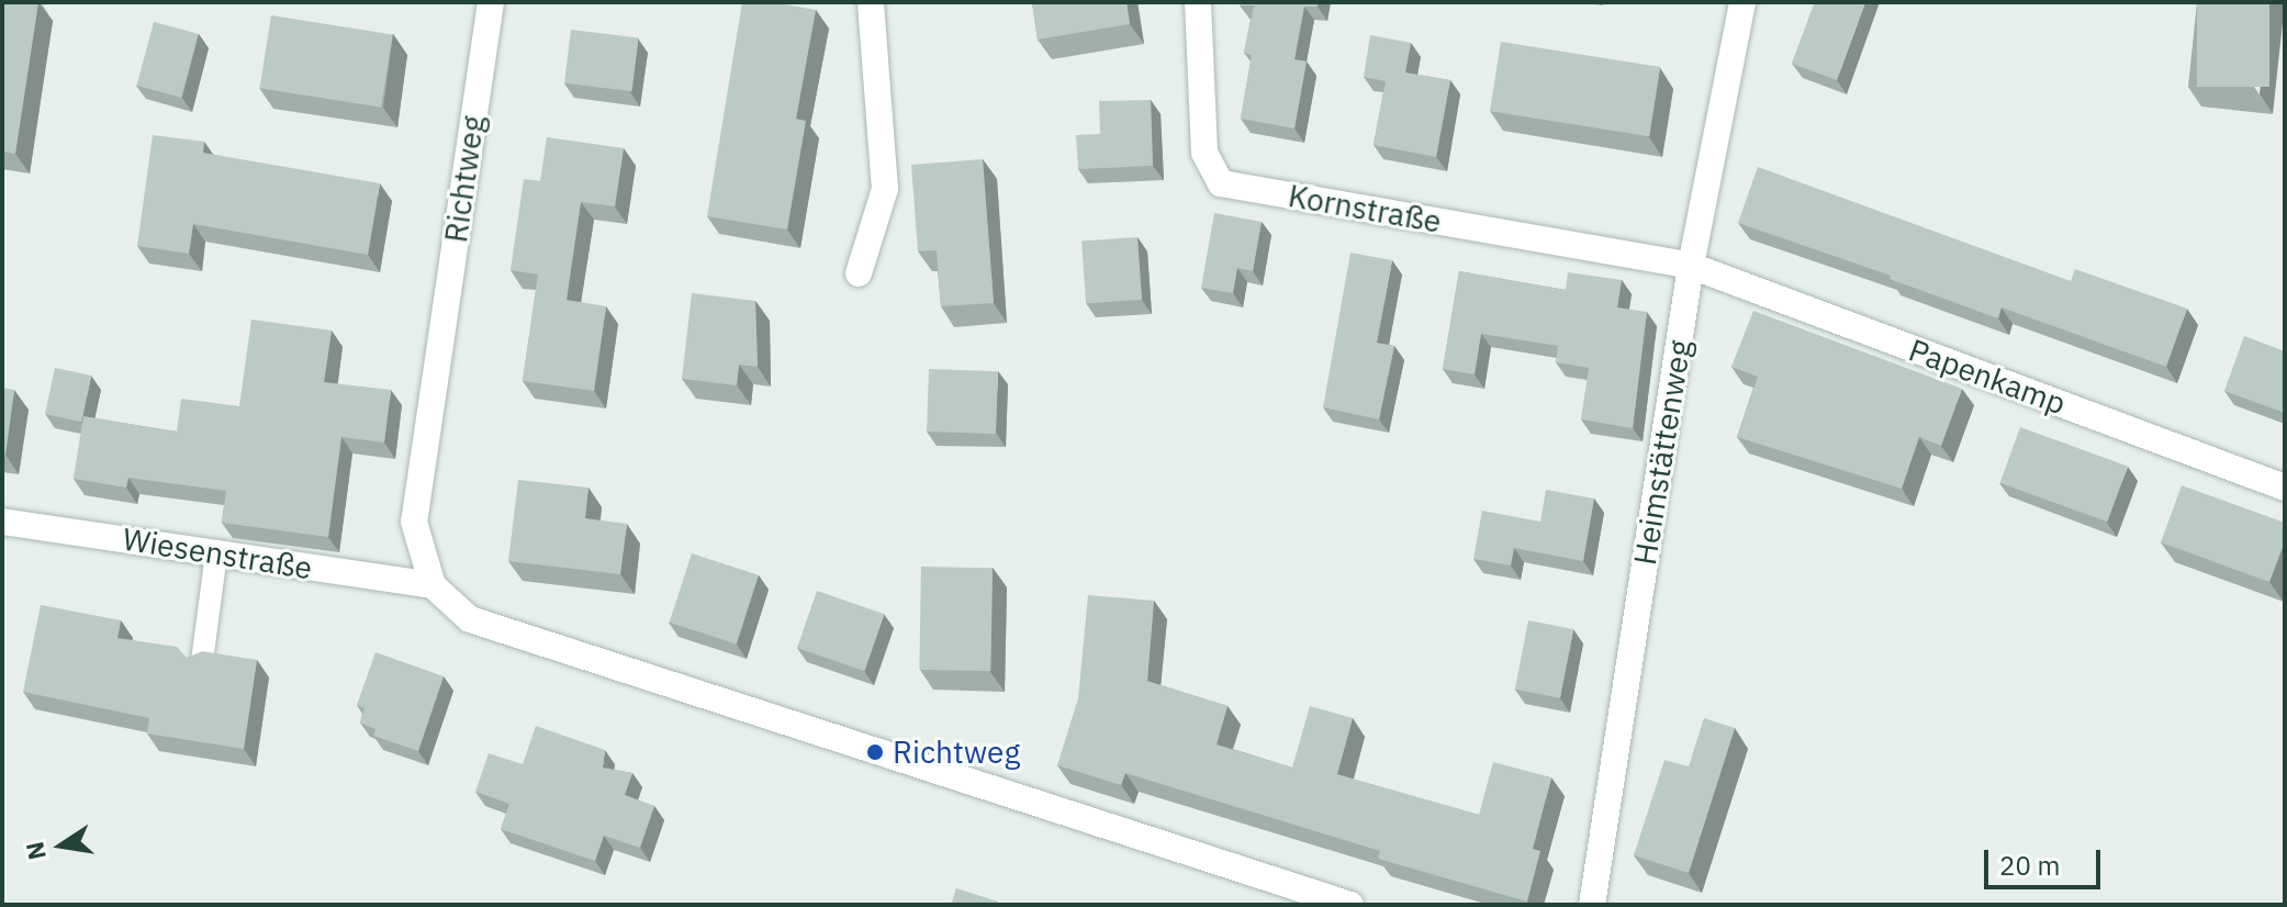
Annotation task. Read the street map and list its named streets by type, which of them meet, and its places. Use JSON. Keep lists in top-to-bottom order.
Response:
{
  "streets": {
    "street": [
      "Richtweg",
      "Kornstraße",
      "Papenkamp",
      "Heimstättenweg",
      "Wiesenstraße"
    ]
  },
  "crossings": [
    ["Richtweg", "Wiesenstraße"],
    ["Kornstraße", "Papenkamp"],
    ["Kornstraße", "Heimstättenweg"],
    ["Papenkamp", "Heimstättenweg"]
  ],
  "places": ["Richtweg"],
  "scale_bar": "20 m",
  "north": "left"
}
